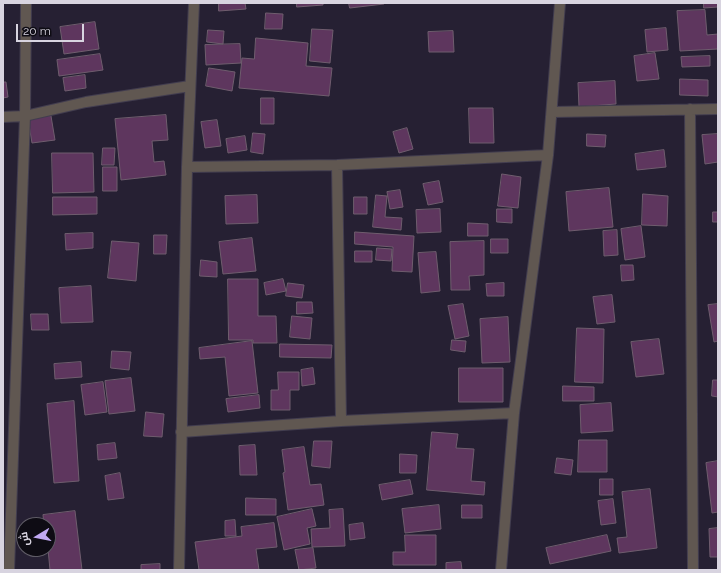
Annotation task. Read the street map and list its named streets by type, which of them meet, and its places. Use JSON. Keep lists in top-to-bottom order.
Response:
{
  "scale_bar": "20 m",
  "north": "left"
}
